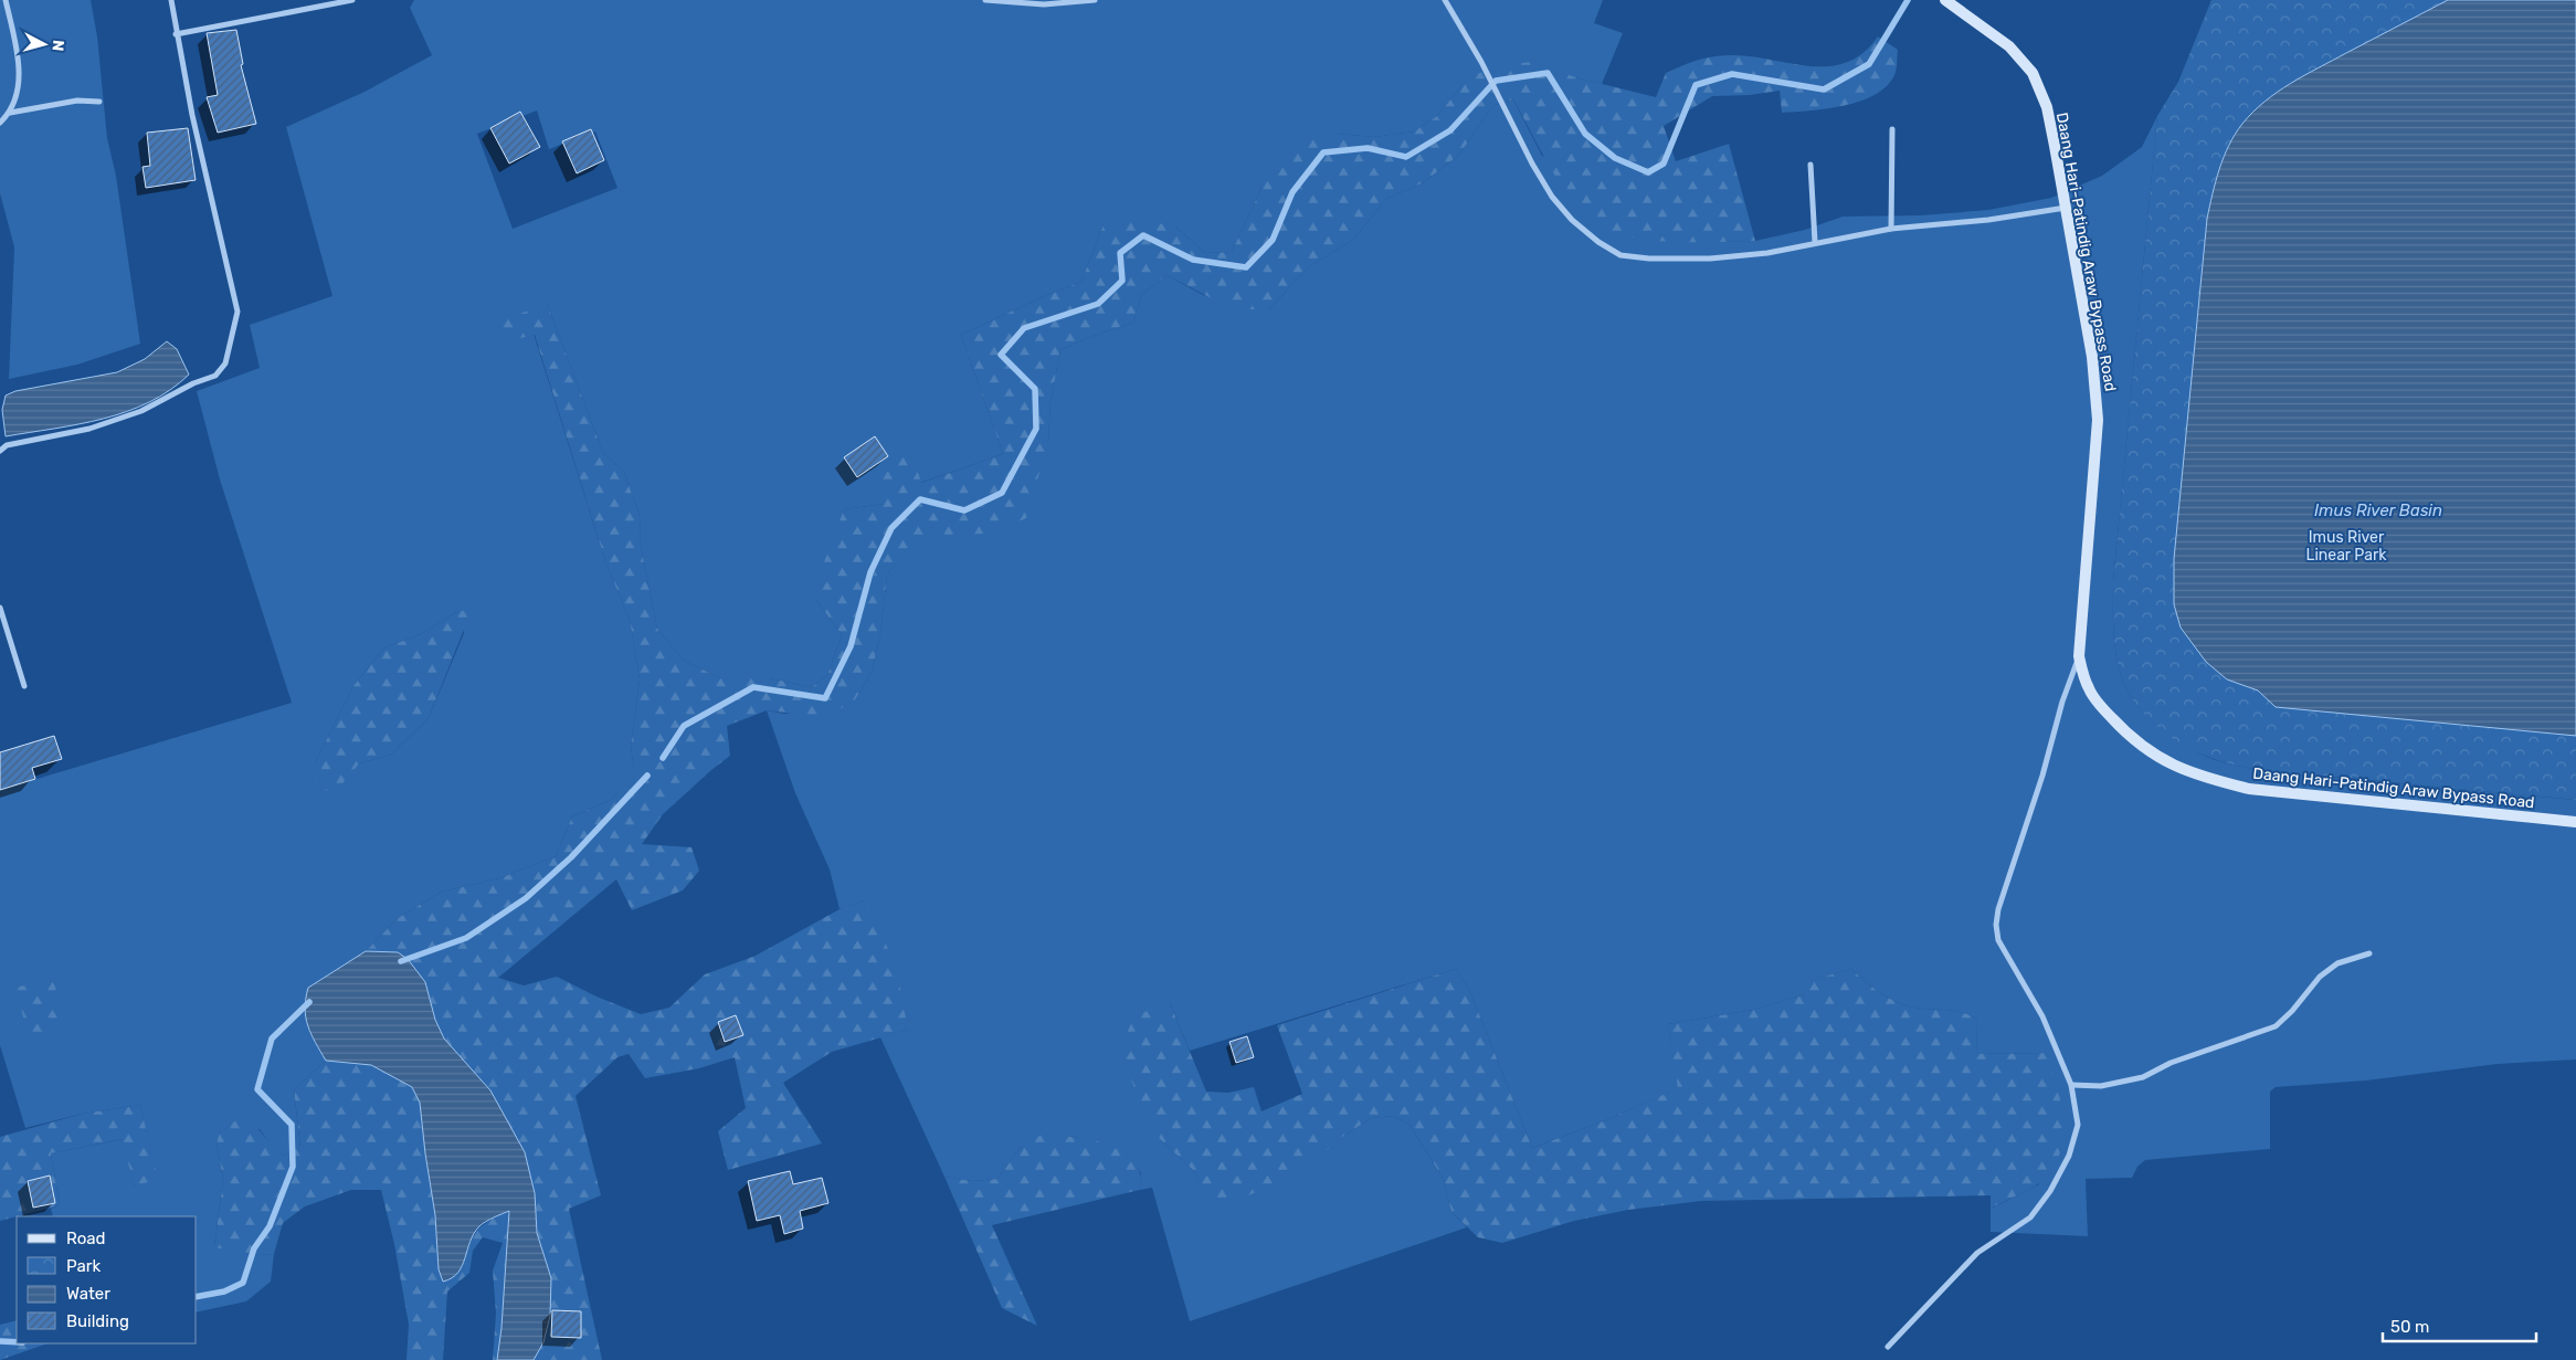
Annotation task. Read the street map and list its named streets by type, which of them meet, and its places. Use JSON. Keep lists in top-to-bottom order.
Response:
{
  "streets": {
    "main road": ["Daang Hari-Patindig Araw Bypass Road"]
  },
  "water": ["Imus River Basin"],
  "parks": ["Imus River Linear Park"],
  "legend": [
    "Road",
    "Park",
    "Water",
    "Building"
  ],
  "scale_bar": "50 m",
  "north": "right"
}
